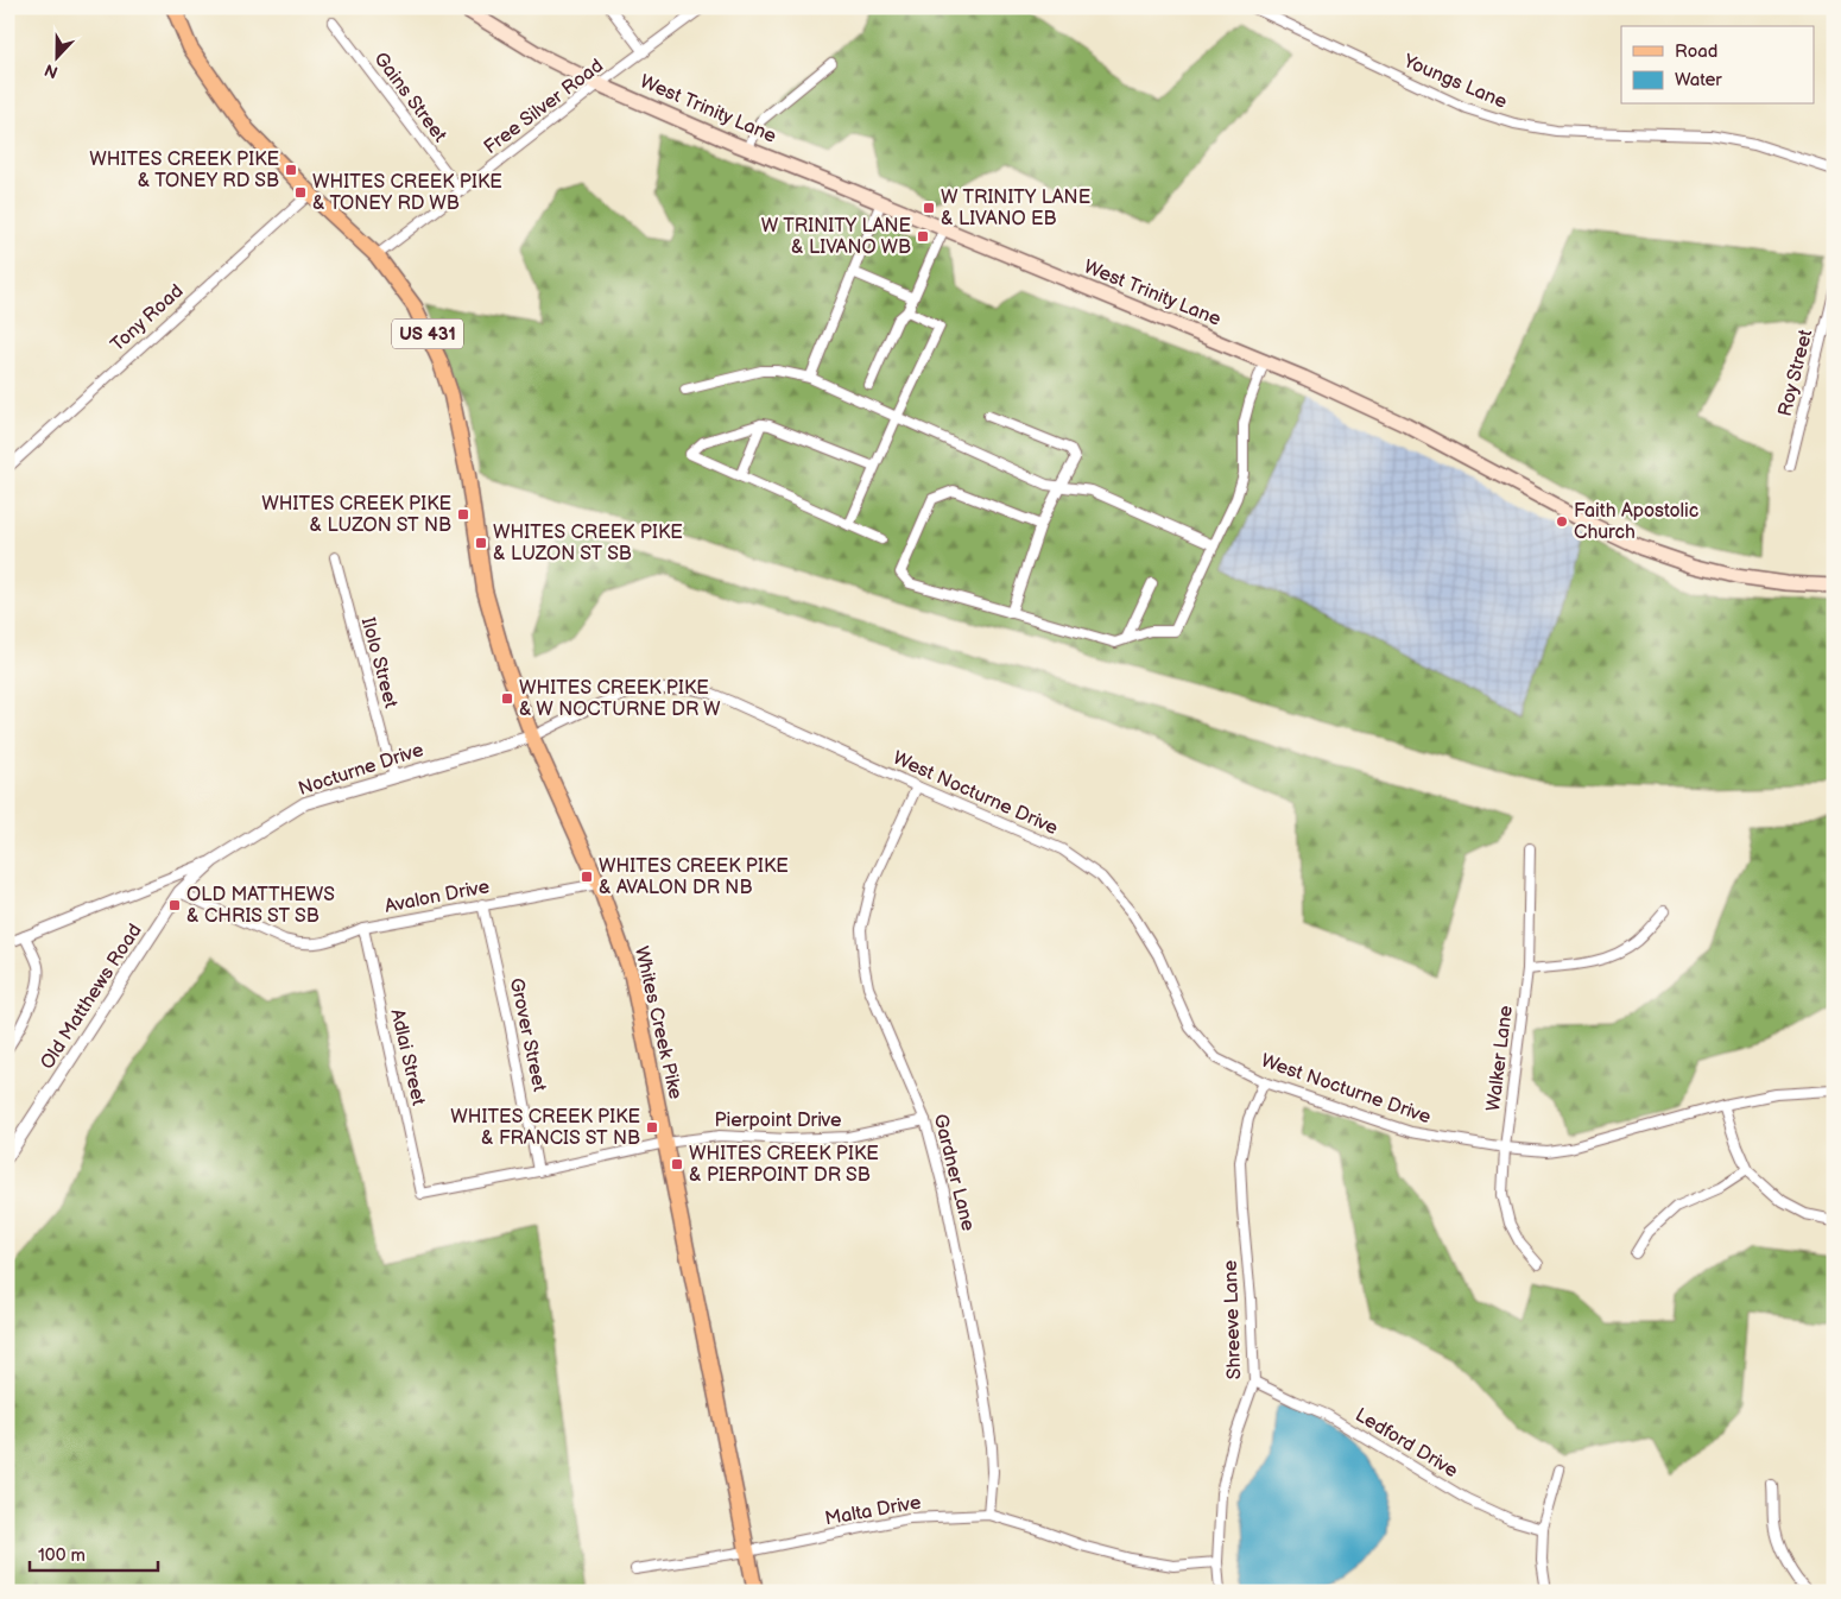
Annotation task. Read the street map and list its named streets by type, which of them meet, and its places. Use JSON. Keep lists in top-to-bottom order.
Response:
{
  "streets": {
    "main road": ["West Trinity Lane", "US 431", "Whites Creek Pike"],
    "street": [
      "Youngs Lane",
      "Gains Street",
      "Free Silver Road",
      "Tony Road",
      "Roy Street",
      "Ilolo Street",
      "Nocturne Drive",
      "West Nocturne Drive",
      "Avalon Drive",
      "Old Matthews Road",
      "Grover Street",
      "Adlai Street",
      "Walker Lane",
      "Pierpoint Drive",
      "Gardner Lane",
      "Shreeve Lane",
      "Ledford Drive",
      "Malta Drive"
    ]
  },
  "crossings": [
    ["Gains Street", "Free Silver Road"],
    ["Free Silver Road", "West Trinity Lane"],
    ["Free Silver Road", "Whites Creek Pike"],
    ["Tony Road", "Whites Creek Pike"],
    ["Ilolo Street", "Nocturne Drive"],
    ["Nocturne Drive", "West Nocturne Drive"],
    ["Nocturne Drive", "Old Matthews Road"],
    ["Nocturne Drive", "Whites Creek Pike"],
    ["West Nocturne Drive", "Whites Creek Pike"],
    ["West Nocturne Drive", "Walker Lane"],
    ["West Nocturne Drive", "Gardner Lane"],
    ["West Nocturne Drive", "Shreeve Lane"],
    ["Avalon Drive", "Old Matthews Road"],
    ["Avalon Drive", "Whites Creek Pike"],
    ["Avalon Drive", "Grover Street"],
    ["Avalon Drive", "Adlai Street"],
    ["Whites Creek Pike", "Pierpoint Drive"],
    ["Whites Creek Pike", "Malta Drive"],
    ["Grover Street", "Pierpoint Drive"],
    ["Adlai Street", "Pierpoint Drive"],
    ["Pierpoint Drive", "Gardner Lane"],
    ["Gardner Lane", "Malta Drive"],
    ["Shreeve Lane", "Ledford Drive"],
    ["Shreeve Lane", "Malta Drive"]
  ],
  "places": {
    "transit": [
      "WHITES CREEK PIKE & TONEY RD SB",
      "WHITES CREEK PIKE & TONEY RD WB",
      "W TRINITY LANE & LIVANO EB",
      "W TRINITY LANE & LIVANO WB",
      "WHITES CREEK PIKE & LUZON ST NB",
      "WHITES CREEK PIKE & LUZON ST SB",
      "WHITES CREEK PIKE & W NOCTURNE DR W",
      "WHITES CREEK PIKE & AVALON DR NB",
      "OLD MATTHEWS & CHRIS ST SB",
      "WHITES CREEK PIKE & FRANCIS ST NB",
      "WHITES CREEK PIKE & PIERPOINT DR SB"
    ],
    "other": ["Faith Apostolic Church"]
  },
  "legend": ["Road", "Water"],
  "scale_bar": "100 m",
  "north": "bottom"
}
